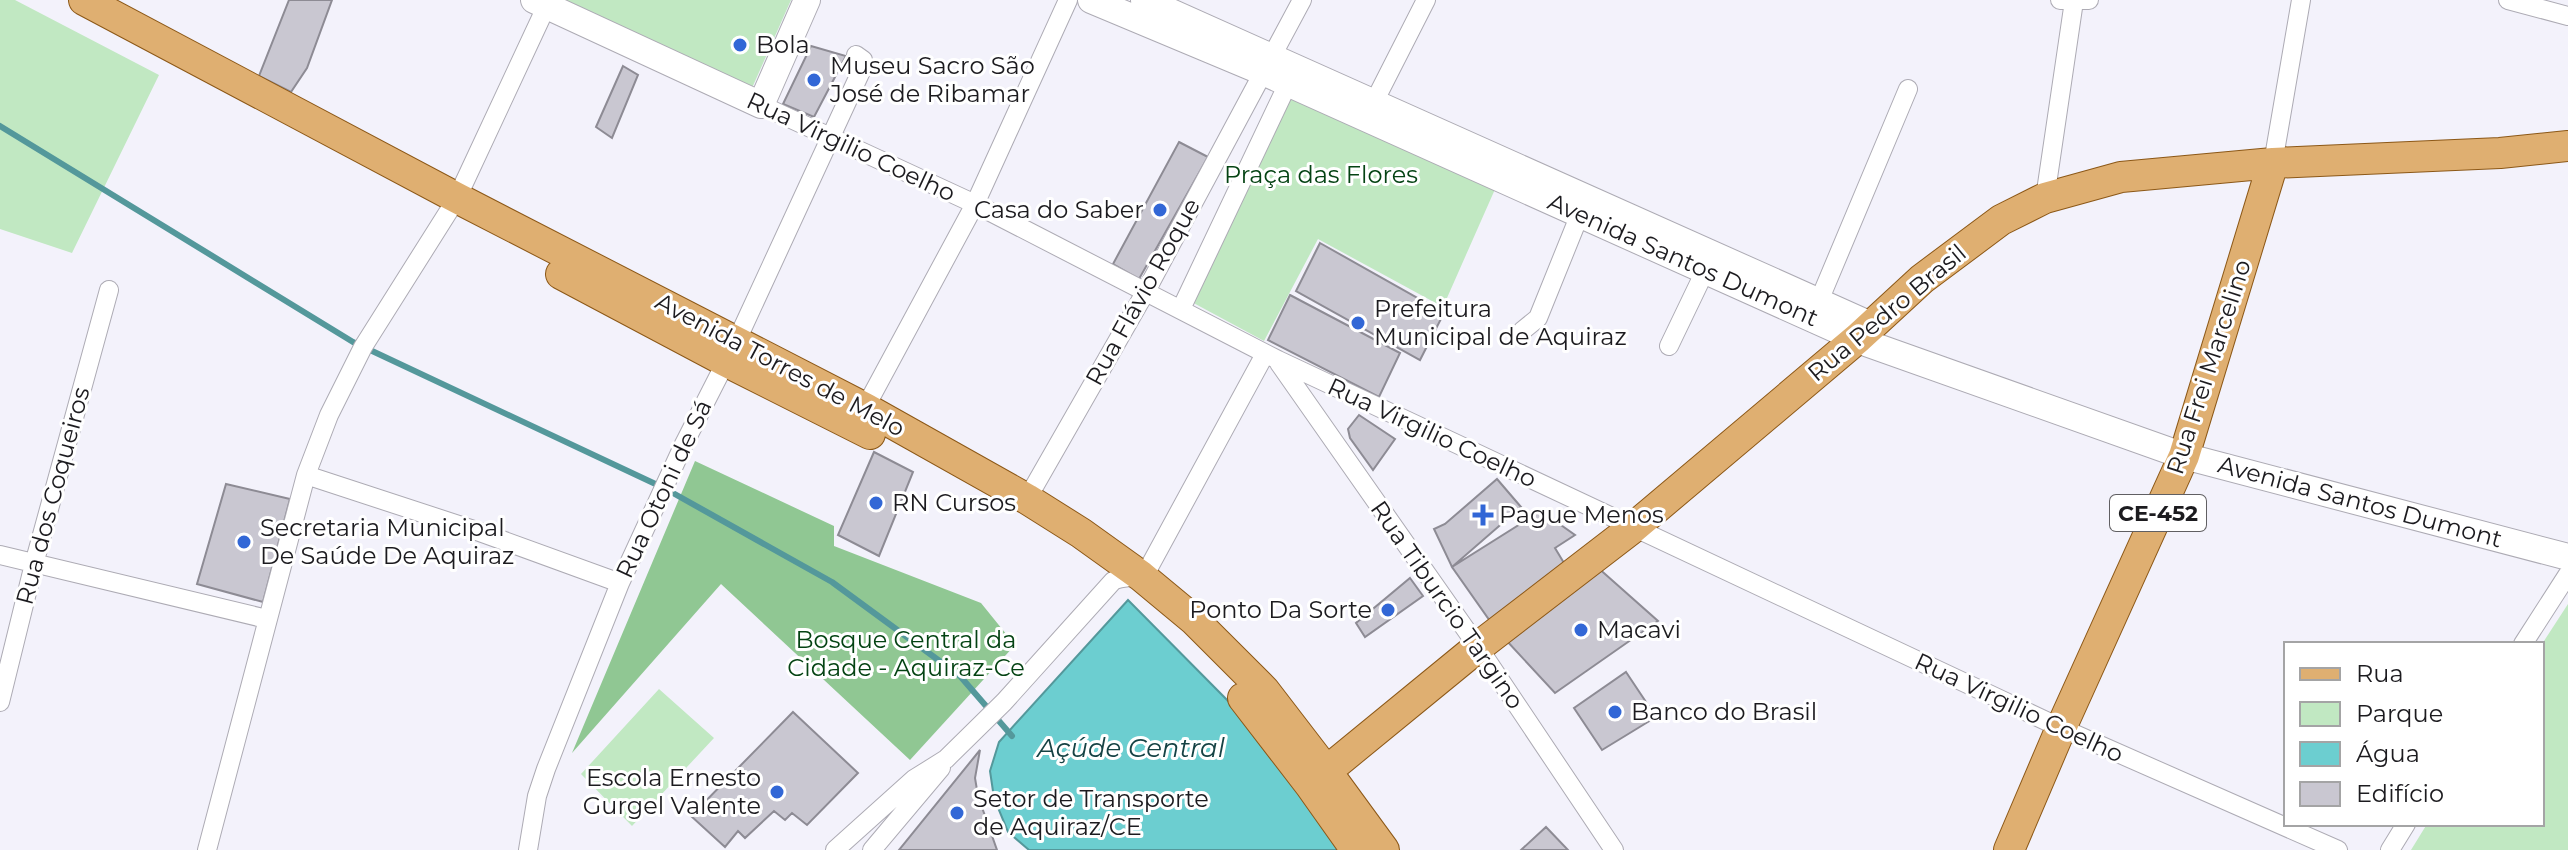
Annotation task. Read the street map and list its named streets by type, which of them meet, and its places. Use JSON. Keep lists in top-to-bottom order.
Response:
{
  "streets": {
    "main road": [
      "Rua Pedro Brasil",
      "Avenida Torres de Melo",
      "Rua Frei Marcelino",
      "CE-452"
    ],
    "street": [
      "Rua Virgilio Coelho",
      "Avenida Santos Dumont",
      "Rua Flávio Roque",
      "Rua Otoni de Sá",
      "Rua dos Coqueiros",
      "Rua Tiburcio Targino"
    ]
  },
  "crossings": [
    ["Rua Virgilio Coelho", "Rua Flávio Roque"],
    ["Rua Virgilio Coelho", "Rua Pedro Brasil"],
    ["Rua Virgilio Coelho", "Rua Frei Marcelino"],
    ["Rua Virgilio Coelho", "Rua Otoni de Sá"],
    ["Rua Virgilio Coelho", "Rua Tiburcio Targino"],
    ["Avenida Santos Dumont", "Rua Flávio Roque"],
    ["Avenida Santos Dumont", "Rua Pedro Brasil"],
    ["Avenida Santos Dumont", "Rua Frei Marcelino"],
    ["Rua Flávio Roque", "Avenida Torres de Melo"],
    ["Rua Pedro Brasil", "Avenida Torres de Melo"],
    ["Rua Pedro Brasil", "Rua Frei Marcelino"],
    ["Rua Pedro Brasil", "Rua Tiburcio Targino"],
    ["Avenida Torres de Melo", "Rua Otoni de Sá"]
  ],
  "water": ["Açúde Central"],
  "parks": ["Praça das Flores", "Bosque Central da Cidade - Aquiraz-Ce"],
  "places": {
    "other": [
      "Bola",
      "Museu Sacro São José de Ribamar",
      "Casa do Saber",
      "Prefeitura Municipal de Aquiraz",
      "RN Cursos",
      "Secretaria Municipal De Saúde De Aquiraz",
      "Ponto Da Sorte",
      "Macavi",
      "Banco do Brasil",
      "Escola Ernesto Gurgel Valente",
      "Setor de Transporte de Aquiraz/CE"
    ],
    "health": ["Pague Menos"]
  },
  "legend": [
    "Rua",
    "Parque",
    "Água",
    "Edifício"
  ]
}
